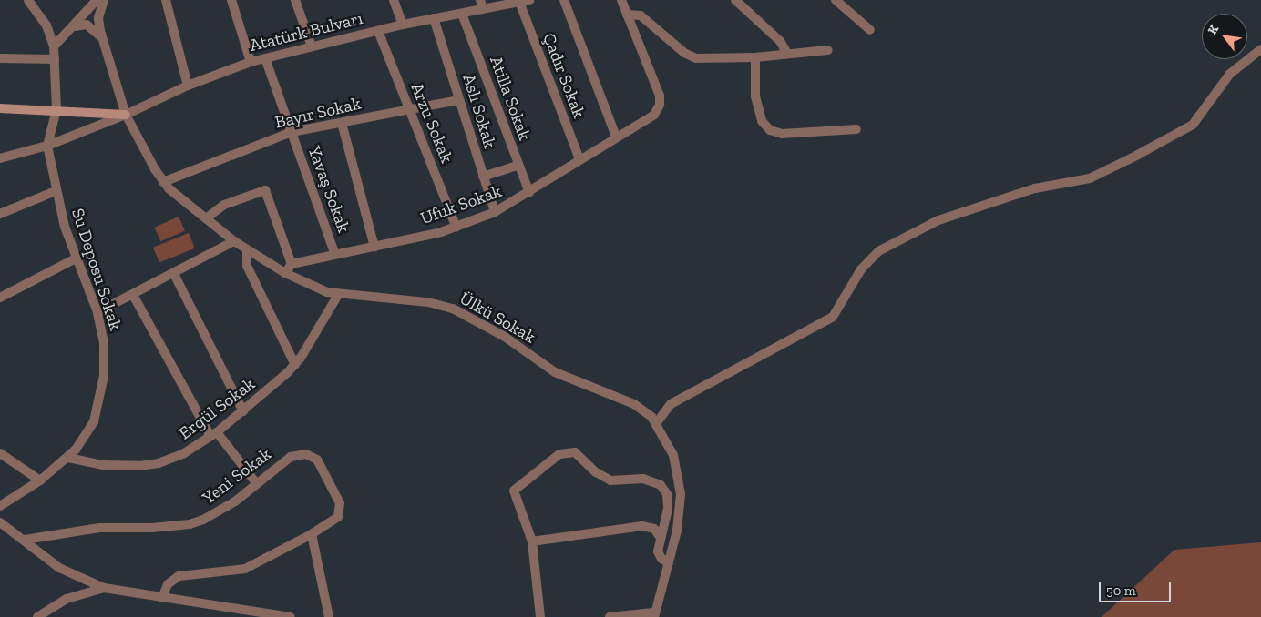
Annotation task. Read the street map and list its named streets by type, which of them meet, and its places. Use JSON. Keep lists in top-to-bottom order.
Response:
{
  "streets": {
    "street": [
      "Atatürk Bulvarı",
      "Çadır Sokak",
      "Atilla Sokak",
      "Aslı Sokak",
      "Bayır Sokak",
      "Arzu Sokak",
      "Yavaş Sokak",
      "Ufuk Sokak",
      "Su Deposu Sokak",
      "Ülkü Sokak",
      "Ergül Sokak",
      "Yeni Sokak"
    ]
  },
  "crossings": [
    ["Atatürk Bulvarı", "Çadır Sokak"],
    ["Atatürk Bulvarı", "Atilla Sokak"],
    ["Atatürk Bulvarı", "Aslı Sokak"],
    ["Atatürk Bulvarı", "Arzu Sokak"],
    ["Atatürk Bulvarı", "Yavaş Sokak"],
    ["Atatürk Bulvarı", "Su Deposu Sokak"],
    ["Atatürk Bulvarı", "Ülkü Sokak"],
    ["Çadır Sokak", "Ufuk Sokak"],
    ["Atilla Sokak", "Ufuk Sokak"],
    ["Aslı Sokak", "Bayır Sokak"],
    ["Aslı Sokak", "Ufuk Sokak"],
    ["Bayır Sokak", "Arzu Sokak"],
    ["Bayır Sokak", "Yavaş Sokak"],
    ["Bayır Sokak", "Ülkü Sokak"],
    ["Arzu Sokak", "Ufuk Sokak"],
    ["Yavaş Sokak", "Ufuk Sokak"],
    ["Su Deposu Sokak", "Ergül Sokak"],
    ["Ülkü Sokak", "Ergül Sokak"]
  ],
  "scale_bar": "50 m",
  "north": "top left"
}
